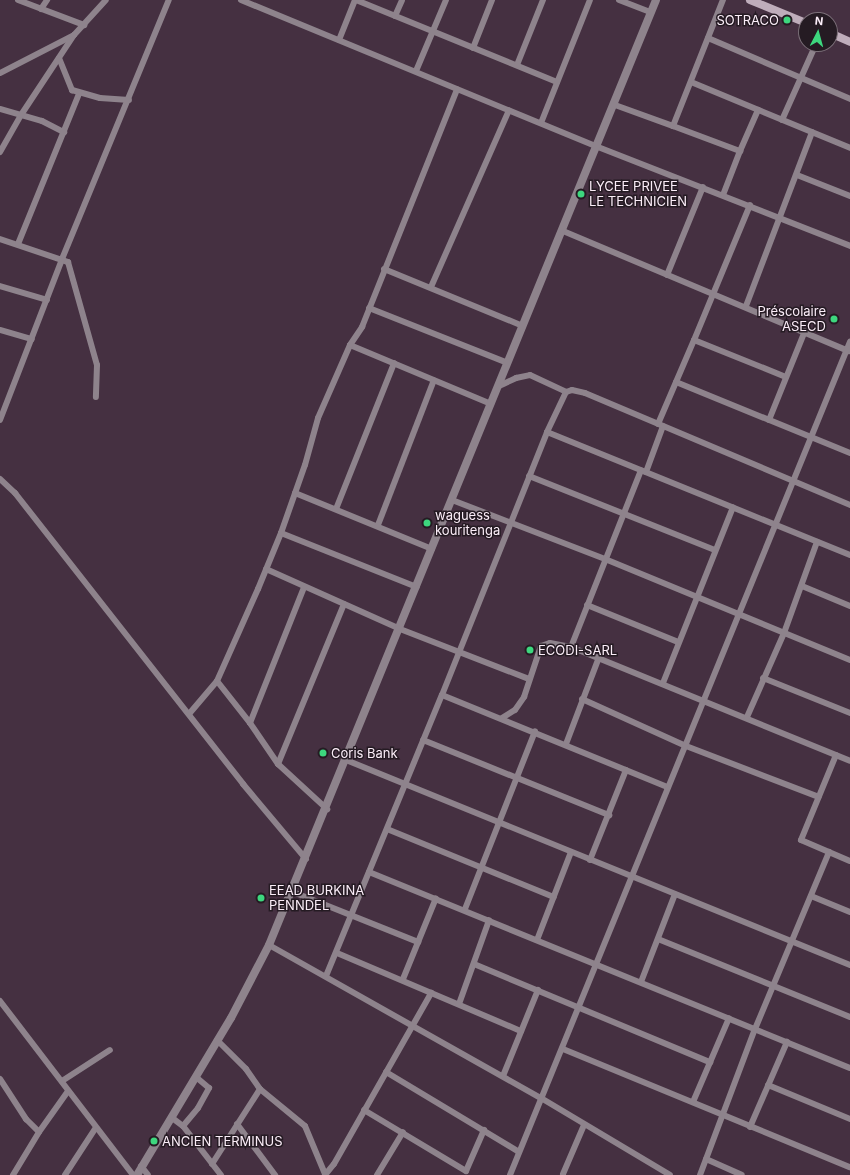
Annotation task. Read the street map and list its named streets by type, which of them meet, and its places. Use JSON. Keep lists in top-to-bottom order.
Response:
{
  "places": [
    "SOTRACO",
    "LYCEE PRIVEE LE TECHNICIEN",
    "Préscolaire ASECD",
    "waguess kouritenga",
    "ECODI-SARL",
    "Coris Bank",
    "EEAD BURKINA PENNDEL",
    "ANCIEN TERMINUS"
  ],
  "north": "top"
}
